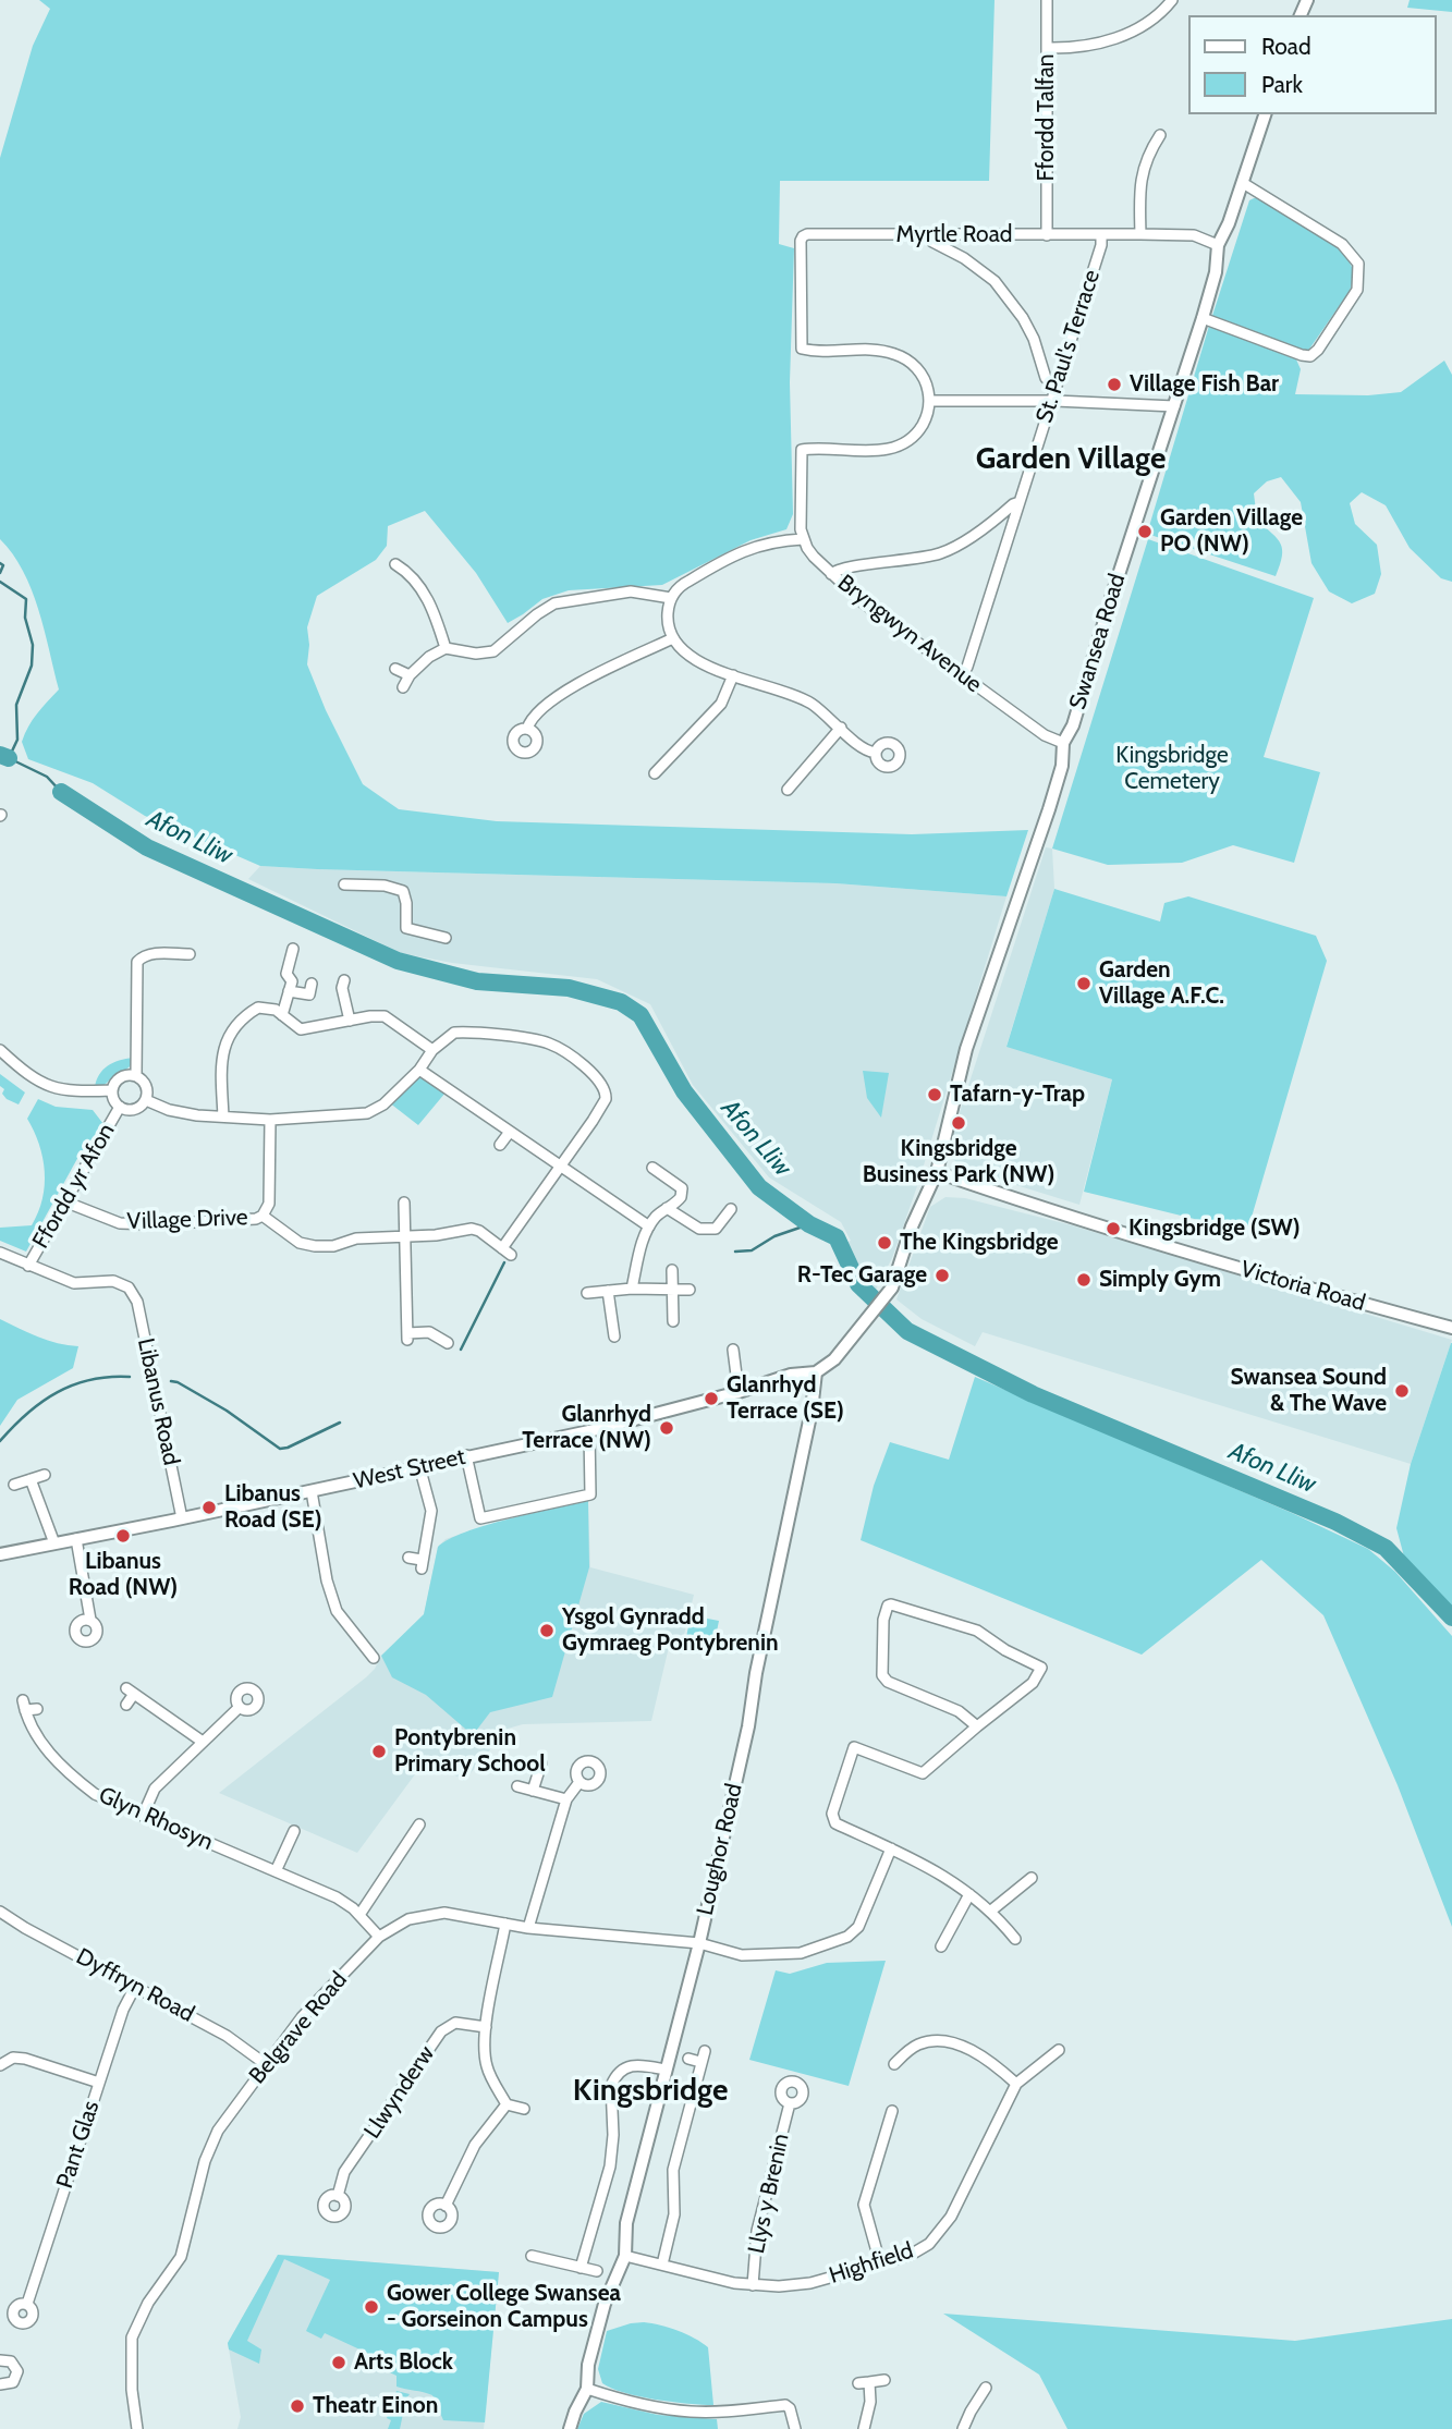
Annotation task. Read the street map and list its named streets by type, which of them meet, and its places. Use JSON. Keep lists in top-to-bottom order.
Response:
{
  "streets": {
    "main road": [
      "Swansea Road",
      "Victoria Road",
      "West Street",
      "Loughor Road"
    ],
    "street": [
      "Ffordd Talfan",
      "Myrtle Road",
      "St. Paul's Terrace",
      "Bryngwyn Avenue",
      "Ffordd yr Afon",
      "Village Drive",
      "Libanus Road",
      "Glyn Rhosyn",
      "Dyffryn Road",
      "Belgrave Road",
      "Llwynderw",
      "Pant Glas",
      "Llys y Brenin",
      "Highfield"
    ]
  },
  "crossings": [
    ["Ffordd Talfan", "Myrtle Road"],
    ["Myrtle Road", "St. Paul's Terrace"],
    ["Myrtle Road", "Swansea Road"],
    ["St. Paul's Terrace", "Bryngwyn Avenue"],
    ["Bryngwyn Avenue", "Swansea Road"],
    ["Swansea Road", "Victoria Road"],
    ["Swansea Road", "West Street"],
    ["Swansea Road", "Loughor Road"],
    ["Ffordd yr Afon", "Village Drive"],
    ["Ffordd yr Afon", "Libanus Road"],
    ["Libanus Road", "West Street"],
    ["West Street", "Loughor Road"],
    ["Glyn Rhosyn", "Belgrave Road"],
    ["Loughor Road", "Belgrave Road"],
    ["Loughor Road", "Highfield"],
    ["Dyffryn Road", "Belgrave Road"],
    ["Dyffryn Road", "Pant Glas"],
    ["Llys y Brenin", "Highfield"]
  ],
  "districts": ["Garden Village", "Kingsbridge"],
  "water": ["Afon Lliw"],
  "parks": ["Kingsbridge Cemetery"],
  "places": [
    "Village Fish Bar",
    "Garden Village PO (NW)",
    "Garden Village A.F.C.",
    "Tafarn-y-Trap",
    "Kingsbridge Business Park (NW)",
    "Kingsbridge (SW)",
    "The Kingsbridge",
    "R-Tec Garage",
    "Simply Gym",
    "Swansea Sound & The Wave",
    "Glanrhyd Terrace (SE)",
    "Glanrhyd Terrace (NW)",
    "Libanus Road (SE)",
    "Libanus Road (NW)",
    "Ysgol Gynradd Gymraeg Pontybrenin",
    "Pontybrenin Primary School",
    "Gower College Swansea - Gorseinon Campus",
    "Arts Block",
    "Theatr Einon"
  ],
  "legend": ["Road", "Park"]
}
